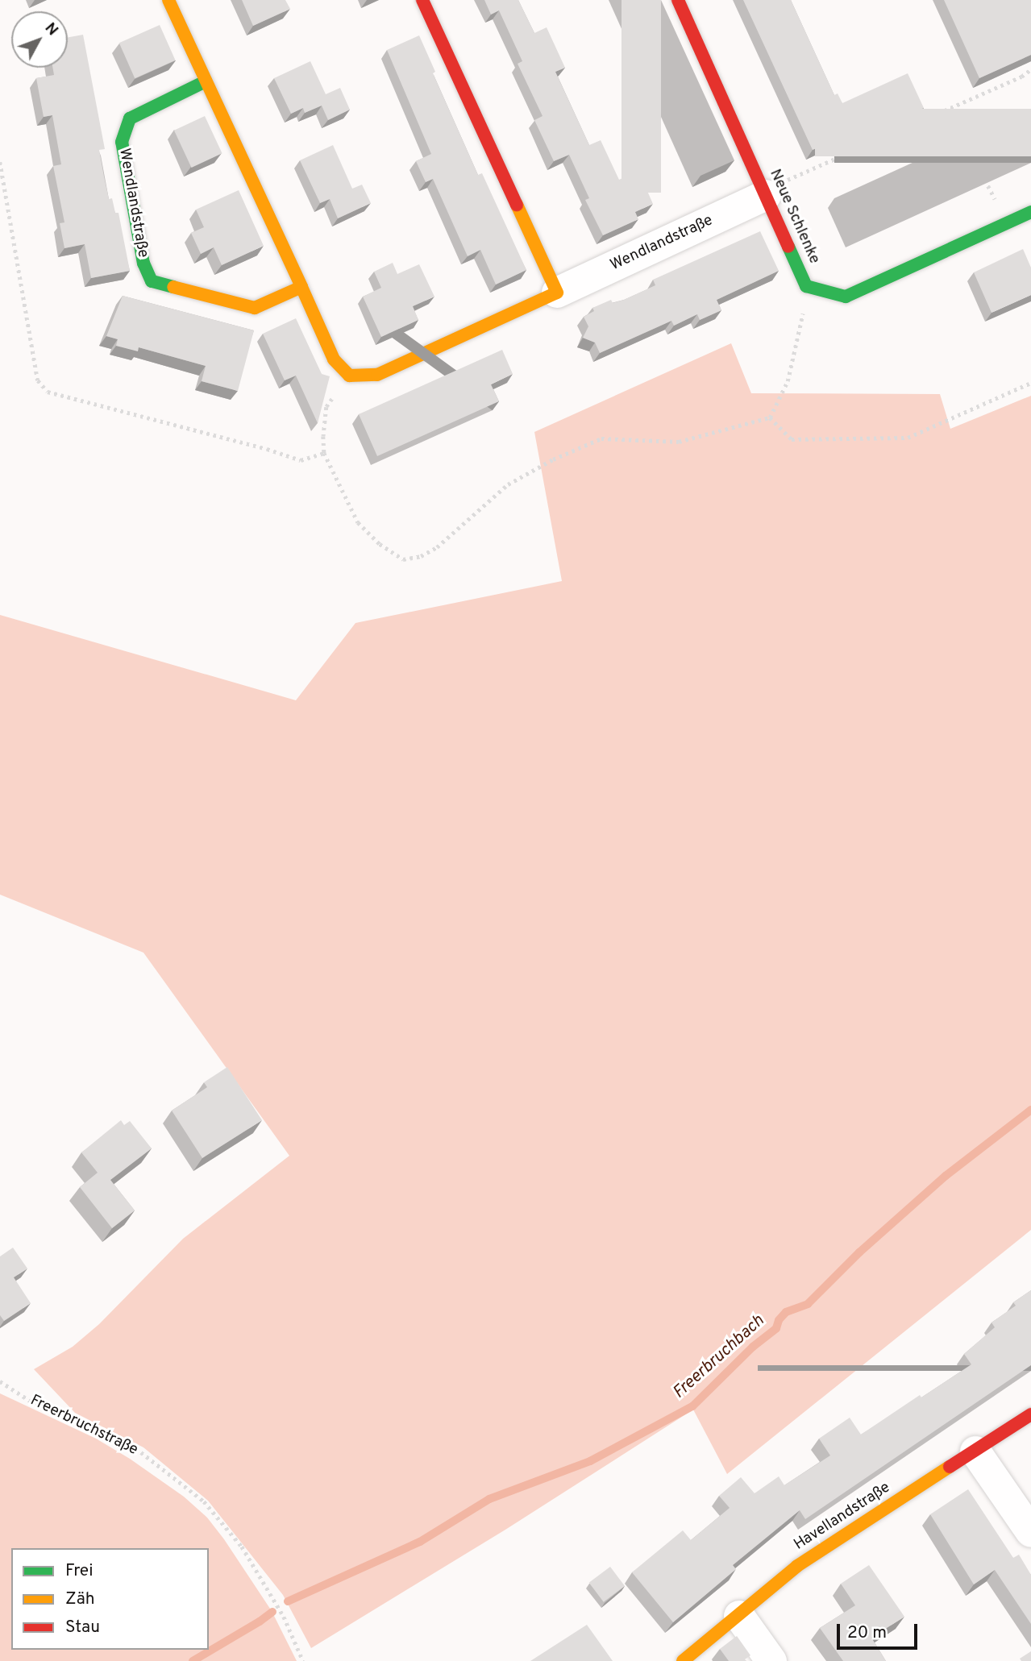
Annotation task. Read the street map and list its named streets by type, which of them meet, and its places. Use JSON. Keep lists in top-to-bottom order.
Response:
{
  "streets": {
    "street": ["Wendlandstraße", "Neue Schlenke", "Havellandstraße"],
    "path": ["Freerbruchstraße"]
  },
  "crossings": [
    ["Wendlandstraße", "Neue Schlenke"]
  ],
  "water": ["Freerbruchbach"],
  "legend": ["Frei", "Zäh", "Stau"],
  "scale_bar": "20 m",
  "north": "top right"
}
